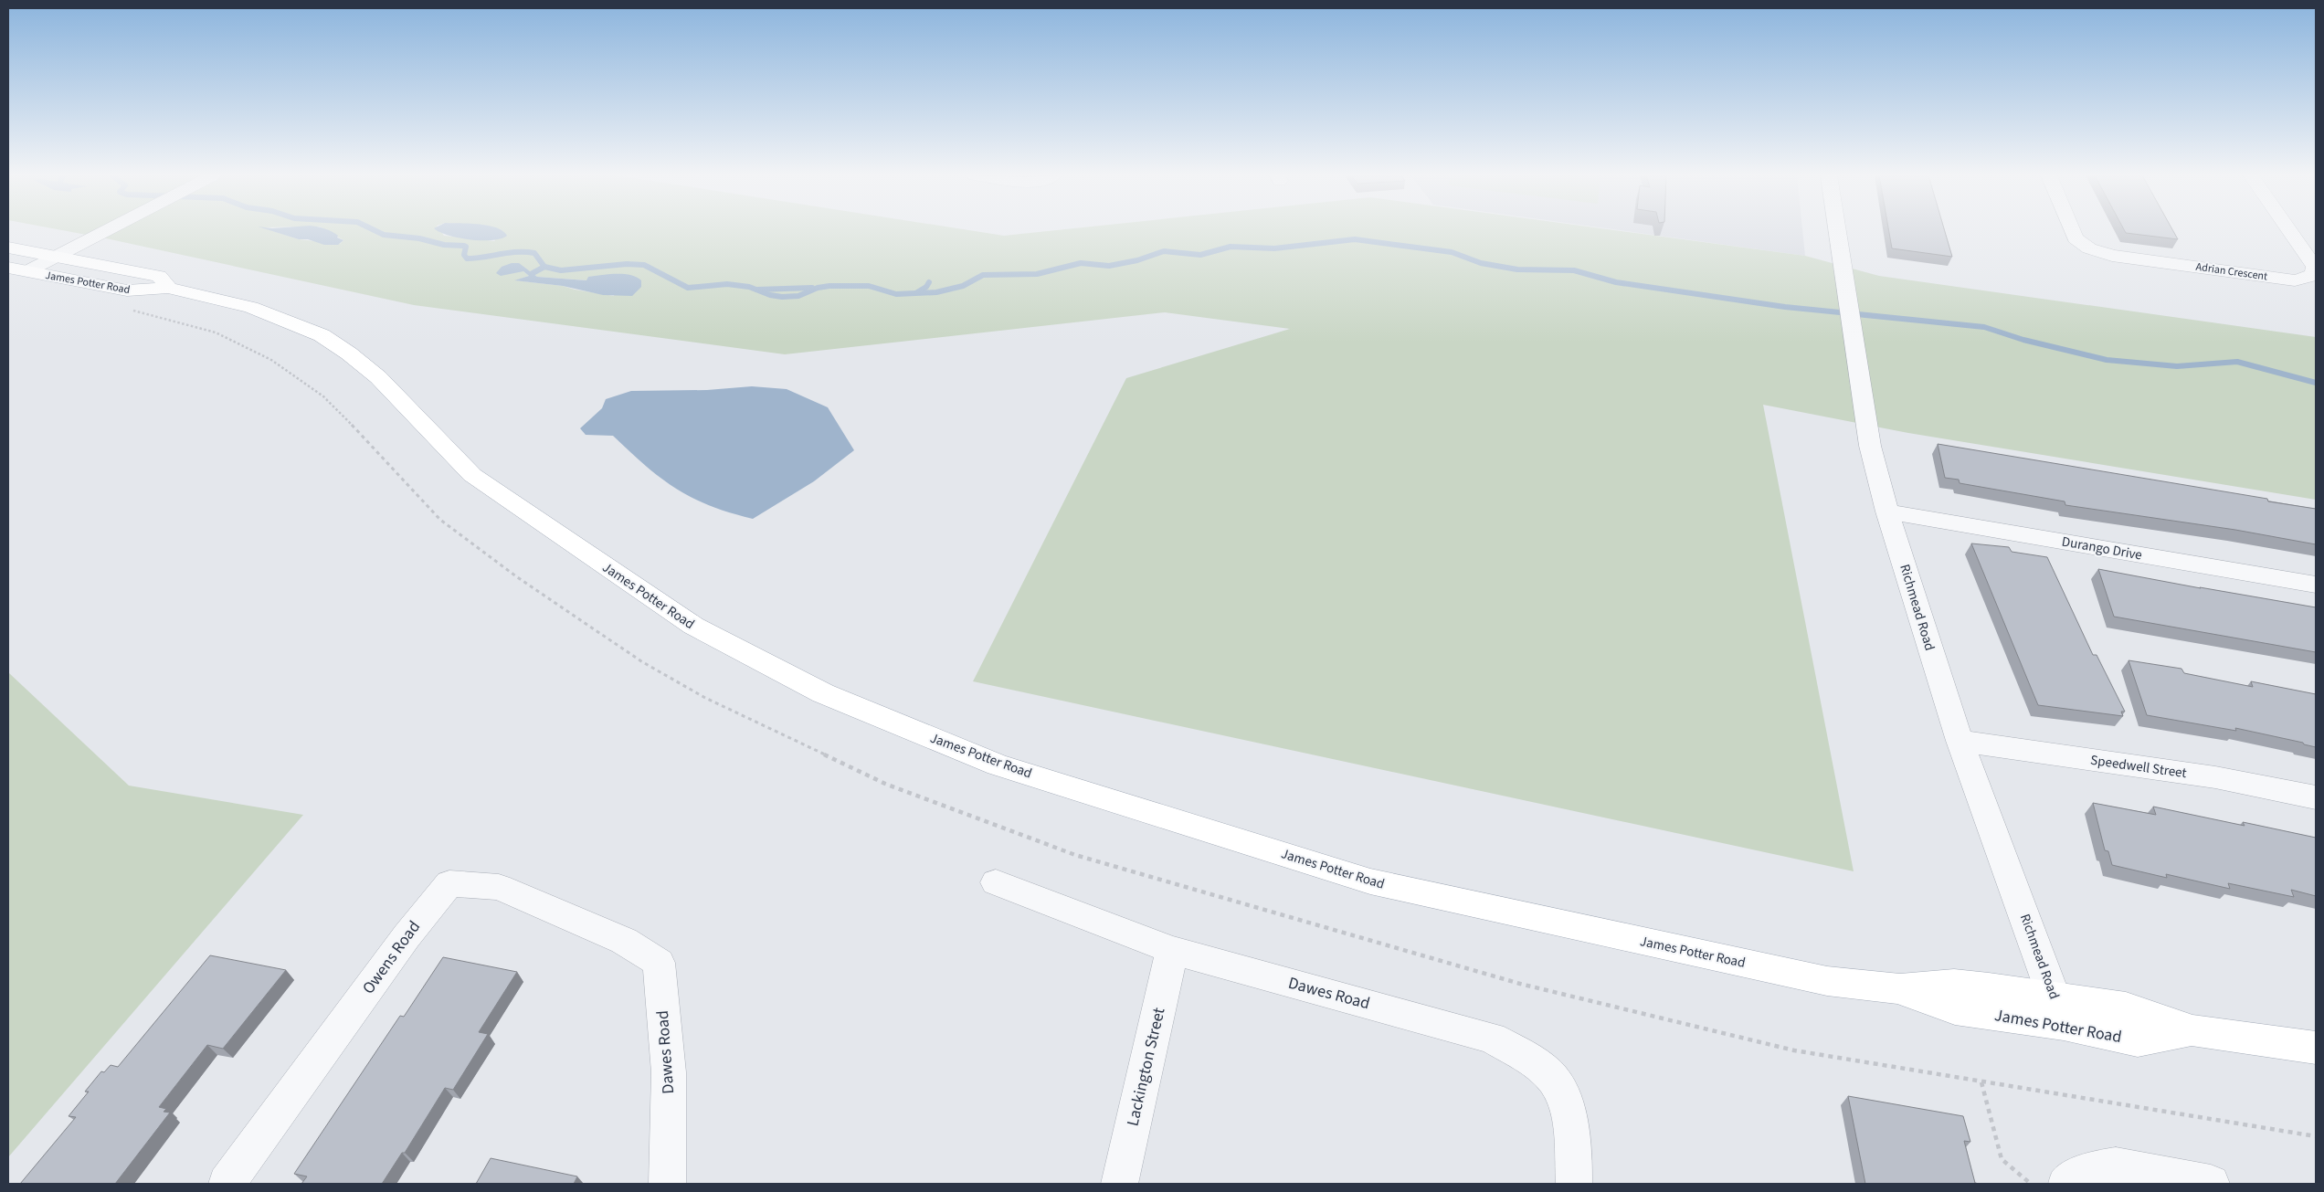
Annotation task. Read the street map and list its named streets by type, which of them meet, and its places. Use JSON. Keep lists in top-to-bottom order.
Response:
{
  "streets": {
    "main road": ["James Potter Road"],
    "street": [
      "Adrian Crescent",
      "Durango Drive",
      "Richmead Road",
      "Speedwell Street",
      "Owens Road",
      "Dawes Road",
      "Lackington Street"
    ]
  },
  "crossings": [
    ["James Potter Road", "Richmead Road"],
    ["Durango Drive", "Richmead Road"],
    ["Richmead Road", "Speedwell Street"],
    ["Owens Road", "Dawes Road"],
    ["Dawes Road", "Lackington Street"]
  ]
}
